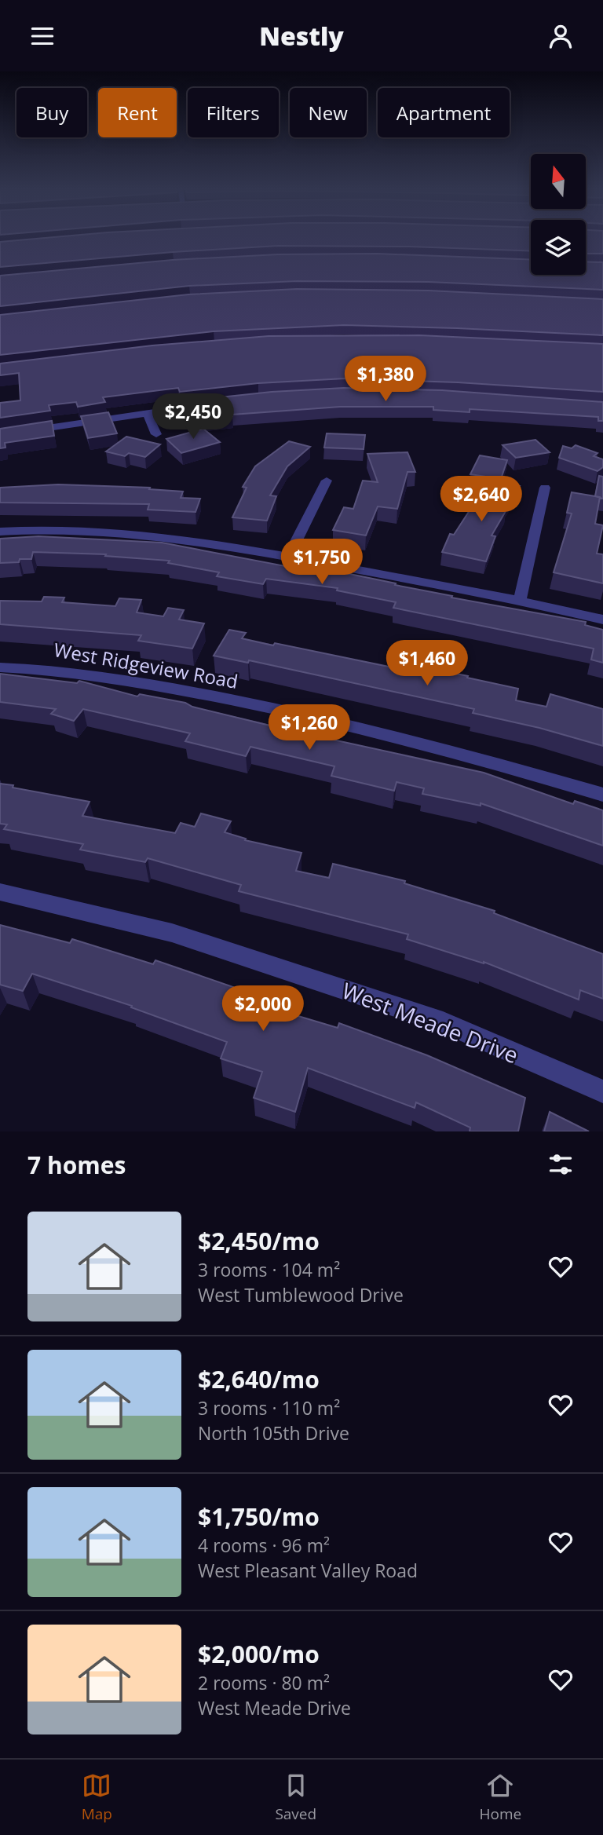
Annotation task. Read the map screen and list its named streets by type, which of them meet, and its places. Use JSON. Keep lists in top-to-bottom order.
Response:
{
  "streets": {
    "street": ["West Ridgeview Road", "West Meade Drive"]
  },
  "north": "top",
  "page": {
    "header": "Nestly",
    "chip": [
      "Buy",
      "Rent",
      "Filters",
      "New",
      "Apartment"
    ],
    "price": [
      "$1,380",
      "$2,450",
      "$2,640",
      "$1,750",
      "$1,460",
      "$1,260",
      "$2,000"
    ],
    "heading": "7 homes",
    "list": [
      {
        "name": "$2,450/mo",
        "note": "3 rooms · 104 m² · West Tumblewood Drive"
      },
      {
        "name": "$2,640/mo",
        "note": "3 rooms · 110 m² · North 105th Drive"
      },
      {
        "name": "$1,750/mo",
        "note": "4 rooms · 96 m² · West Pleasant Valley Road"
      },
      {
        "name": "$2,000/mo",
        "note": "2 rooms · 80 m² · West Meade Drive"
      }
    ],
    "tabs": ["Map", "Saved", "Home"]
  }
}
